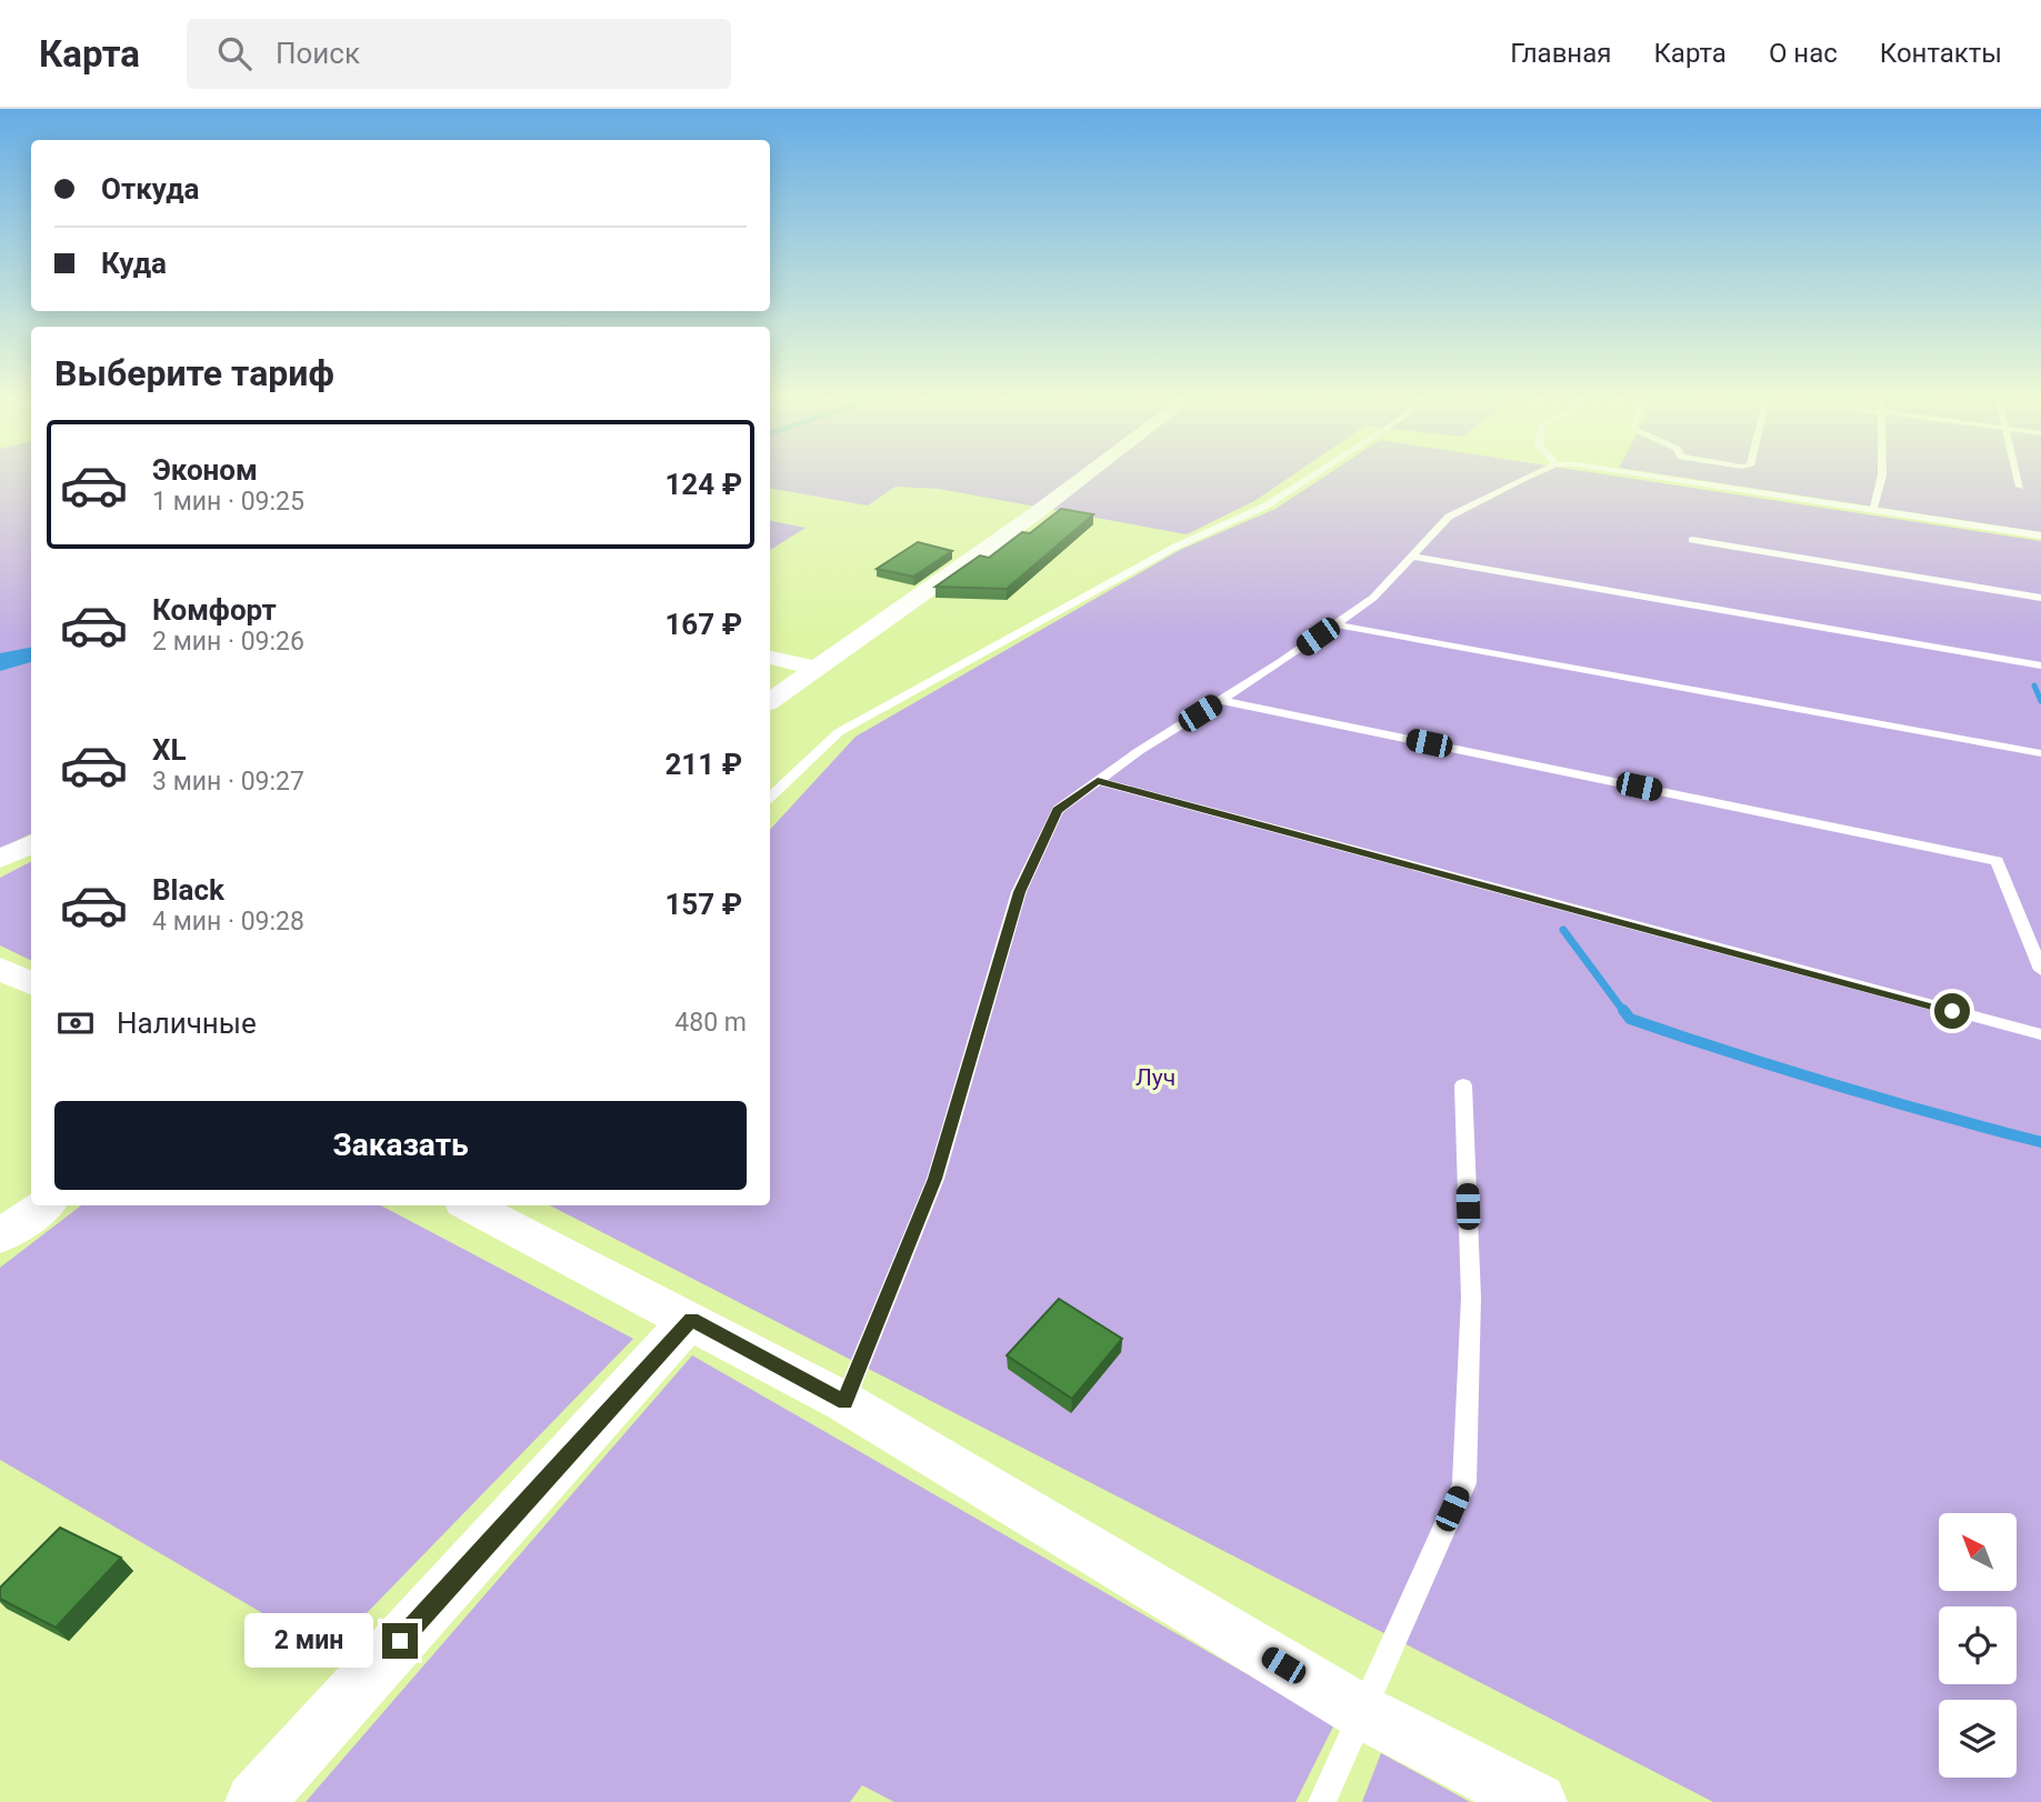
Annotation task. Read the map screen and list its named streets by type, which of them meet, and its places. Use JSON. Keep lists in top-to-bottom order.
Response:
{
  "parks": ["Луч"],
  "north": "top left",
  "page": {
    "header": "Карта",
    "search": "Поиск",
    "nav": [
      "Главная",
      "Карта",
      "О нас",
      "Контакты"
    ],
    "banner": ["Откуда", "Куда"],
    "heading": "Выберите тариф",
    "list": [
      {
        "name": "Эконом",
        "note": "1 мин · 09:25",
        "value": "124 ₽"
      },
      {
        "name": "Комфорт",
        "note": "2 мин · 09:26",
        "value": "167 ₽"
      },
      {
        "name": "XL",
        "note": "3 мин · 09:27",
        "value": "211 ₽"
      },
      {
        "name": "Black",
        "note": "4 мин · 09:28",
        "value": "157 ₽"
      }
    ],
    "pay": ["Наличные", "480 m"],
    "buttons": "Заказать",
    "bubble": "2 мин"
  }
}
